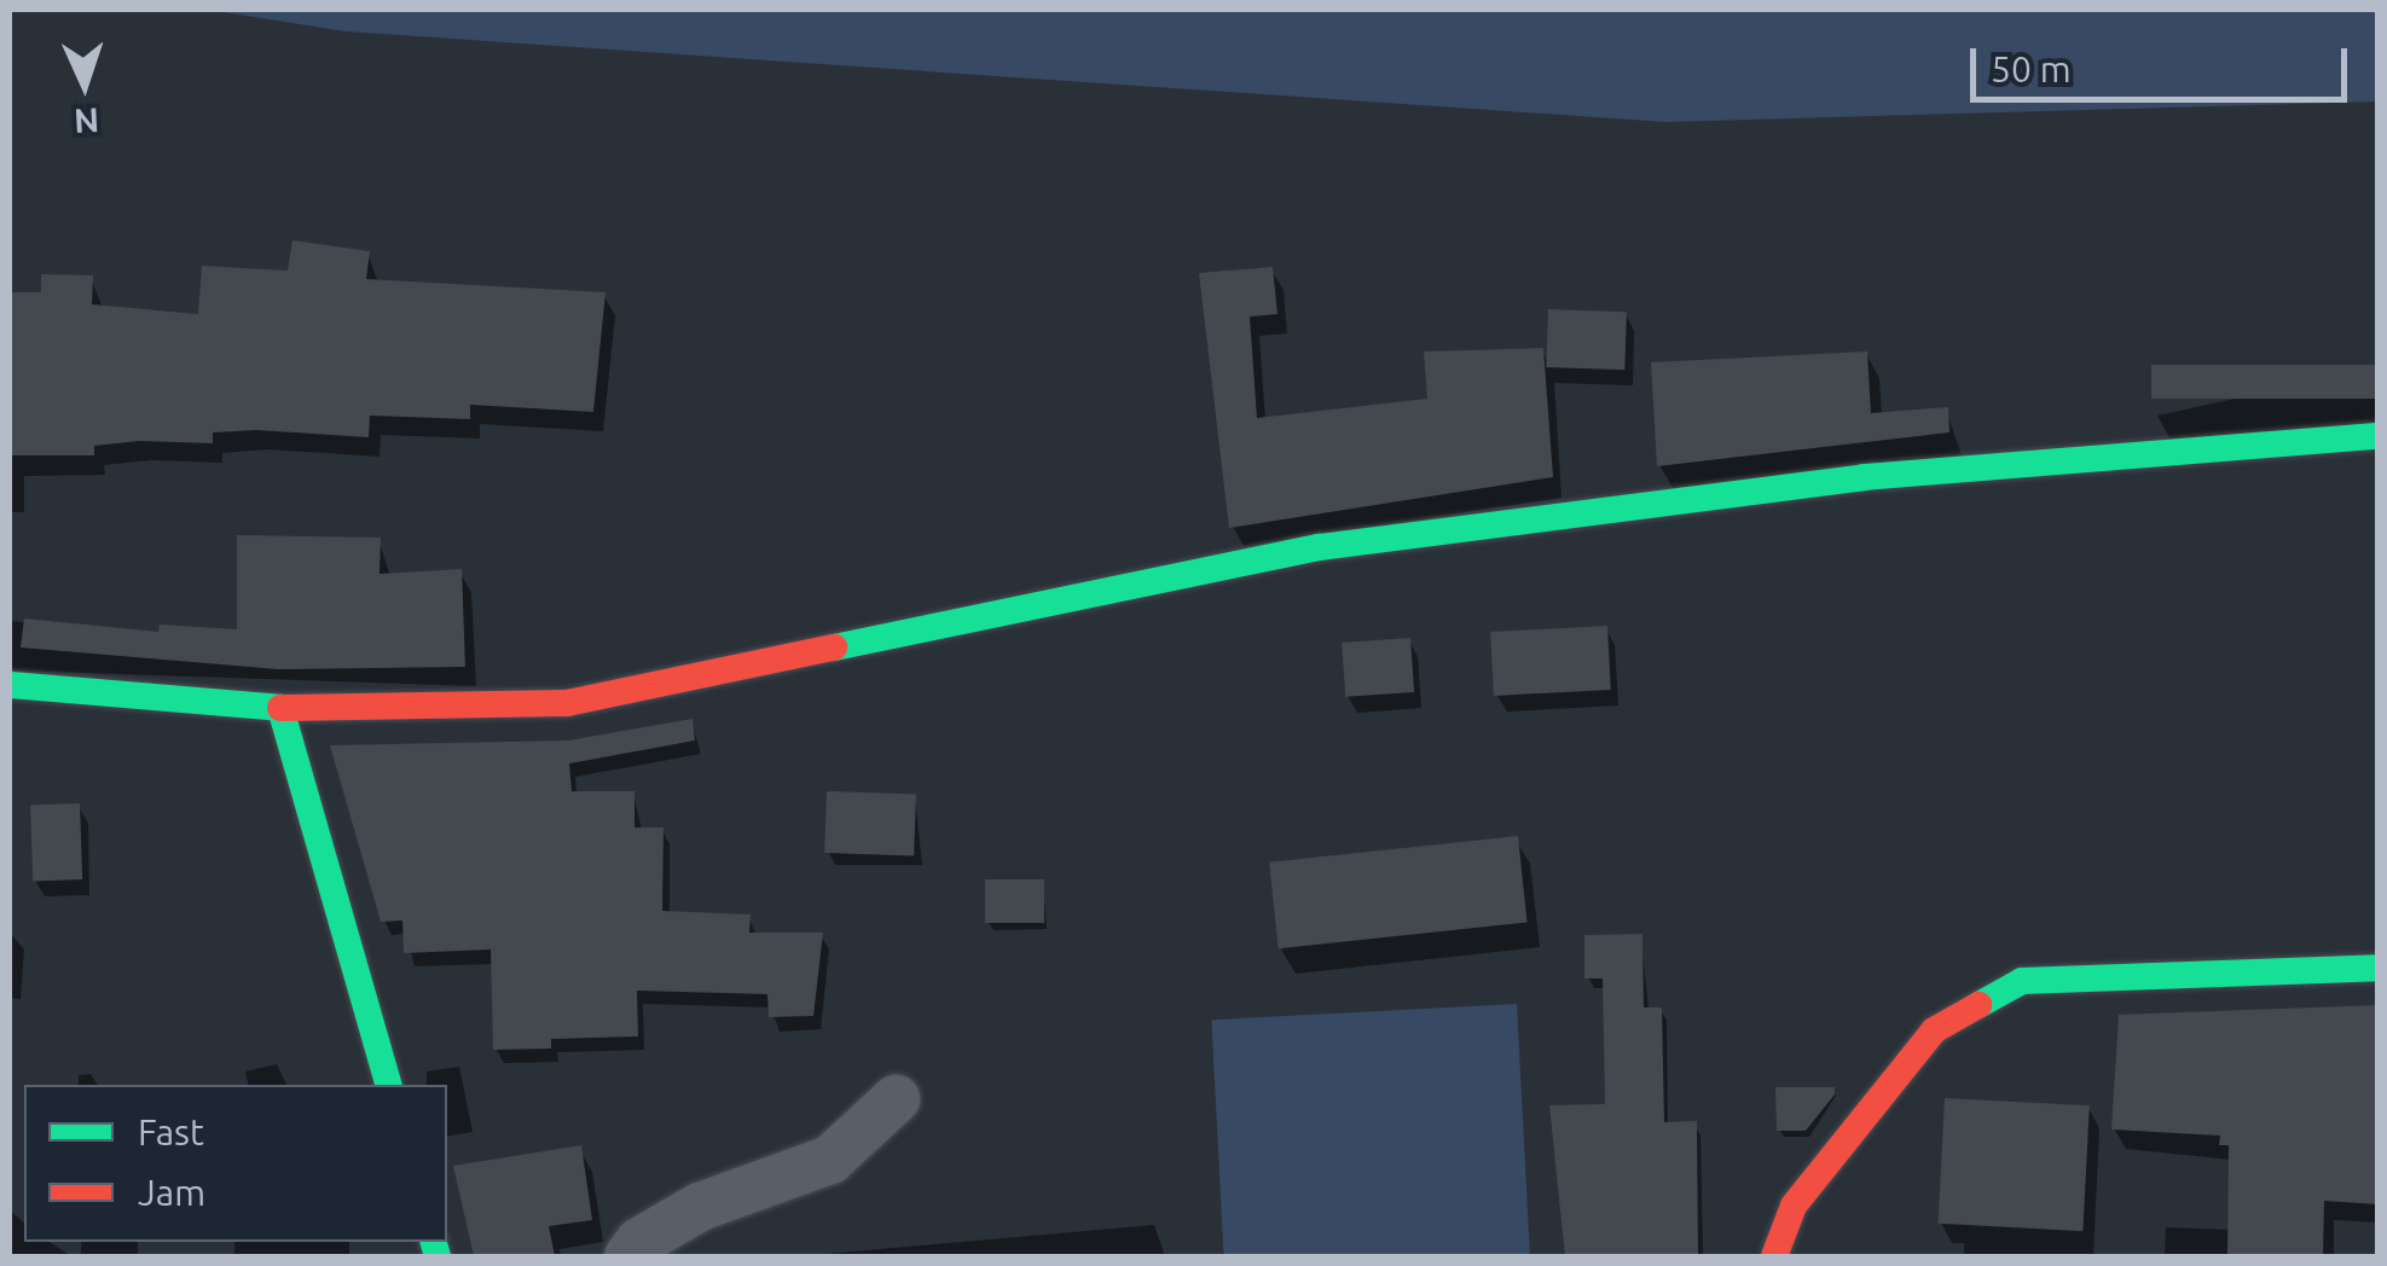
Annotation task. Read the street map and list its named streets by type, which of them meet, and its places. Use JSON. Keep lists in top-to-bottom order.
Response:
{
  "legend": ["Fast", "Jam"],
  "scale_bar": "50 m",
  "north": "bottom"
}
